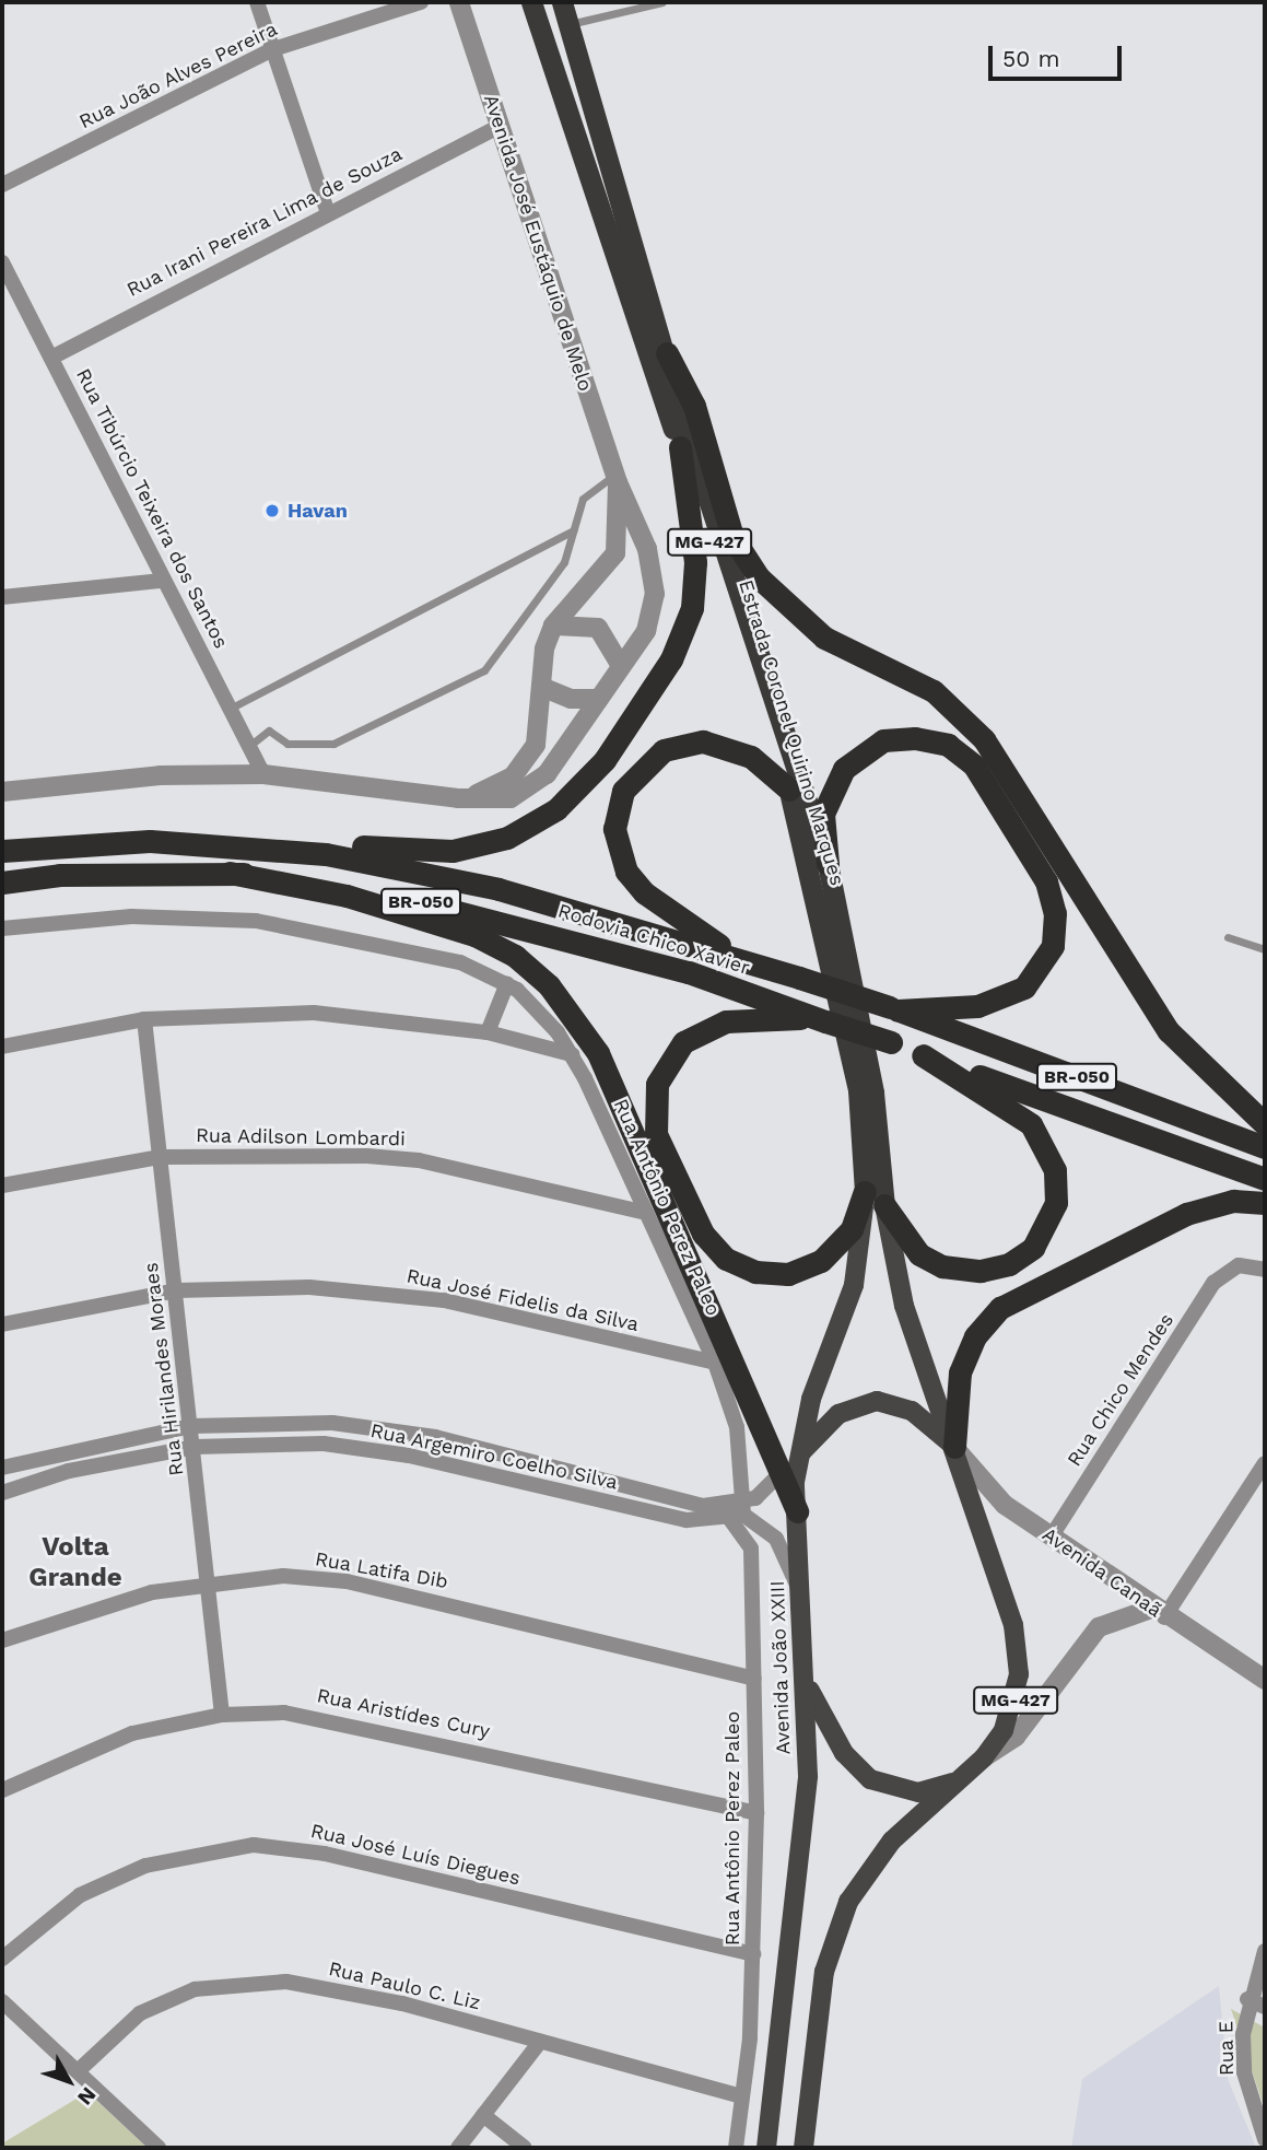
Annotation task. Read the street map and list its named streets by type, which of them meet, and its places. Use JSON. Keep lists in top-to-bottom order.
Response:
{
  "streets": {
    "highway": [
      "MG-427",
      "Estrada Coronel Quirino Marques",
      "BR-050",
      "Rodovia Chico Xavier"
    ],
    "main road": ["Avenida João XXIII"],
    "street": [
      "Rua João Alves Pereira",
      "Rua Irani Pereira Lima de Souza",
      "Avenida José Eustáquio de Melo",
      "Rua Tibúrcio Teixeira dos Santos",
      "Rua Adilson Lombardi",
      "Rua Antônio Perez Paleo",
      "Rua José Fidelis da Silva",
      "Rua Hirilandes Moraes",
      "Rua Chico Mendes",
      "Rua Argemiro Coelho Silva",
      "Rua Latifa Dib",
      "Avenida Canaã",
      "Rua Aristídes Cury",
      "Rua José Luís Diegues",
      "Rua Paulo C. Liz",
      "Rua E"
    ]
  },
  "crossings": [
    ["Rua Irani Pereira Lima de Souza", "Avenida José Eustáquio de Melo"],
    ["Rua Irani Pereira Lima de Souza", "Rua Tibúrcio Teixeira dos Santos"],
    ["MG-427", "Estrada Coronel Quirino Marques"],
    ["MG-427", "Avenida Canaã"],
    ["MG-427", "Avenida João XXIII"],
    ["Rua Adilson Lombardi", "Rua Antônio Perez Paleo"],
    ["Rua Adilson Lombardi", "Rua Hirilandes Moraes"],
    ["Rua Antônio Perez Paleo", "Rua José Fidelis da Silva"],
    ["Rua Antônio Perez Paleo", "Rua Argemiro Coelho Silva"],
    ["Rua Antônio Perez Paleo", "Rua Latifa Dib"],
    ["Rua Antônio Perez Paleo", "Rua Aristídes Cury"],
    ["Rua Antônio Perez Paleo", "Rua José Luís Diegues"],
    ["Rua Antônio Perez Paleo", "Rua Paulo C. Liz"],
    ["Rua José Fidelis da Silva", "Rua Hirilandes Moraes"],
    ["Rua Hirilandes Moraes", "Rua Argemiro Coelho Silva"],
    ["Rua Hirilandes Moraes", "Rua Latifa Dib"],
    ["Rua Hirilandes Moraes", "Rua Aristídes Cury"],
    ["Rua Chico Mendes", "Avenida Canaã"],
    ["Rua Argemiro Coelho Silva", "Avenida João XXIII"]
  ],
  "districts": ["Volta Grande"],
  "places": ["Havan"],
  "scale_bar": "50 m",
  "north": "bottom right"
}
